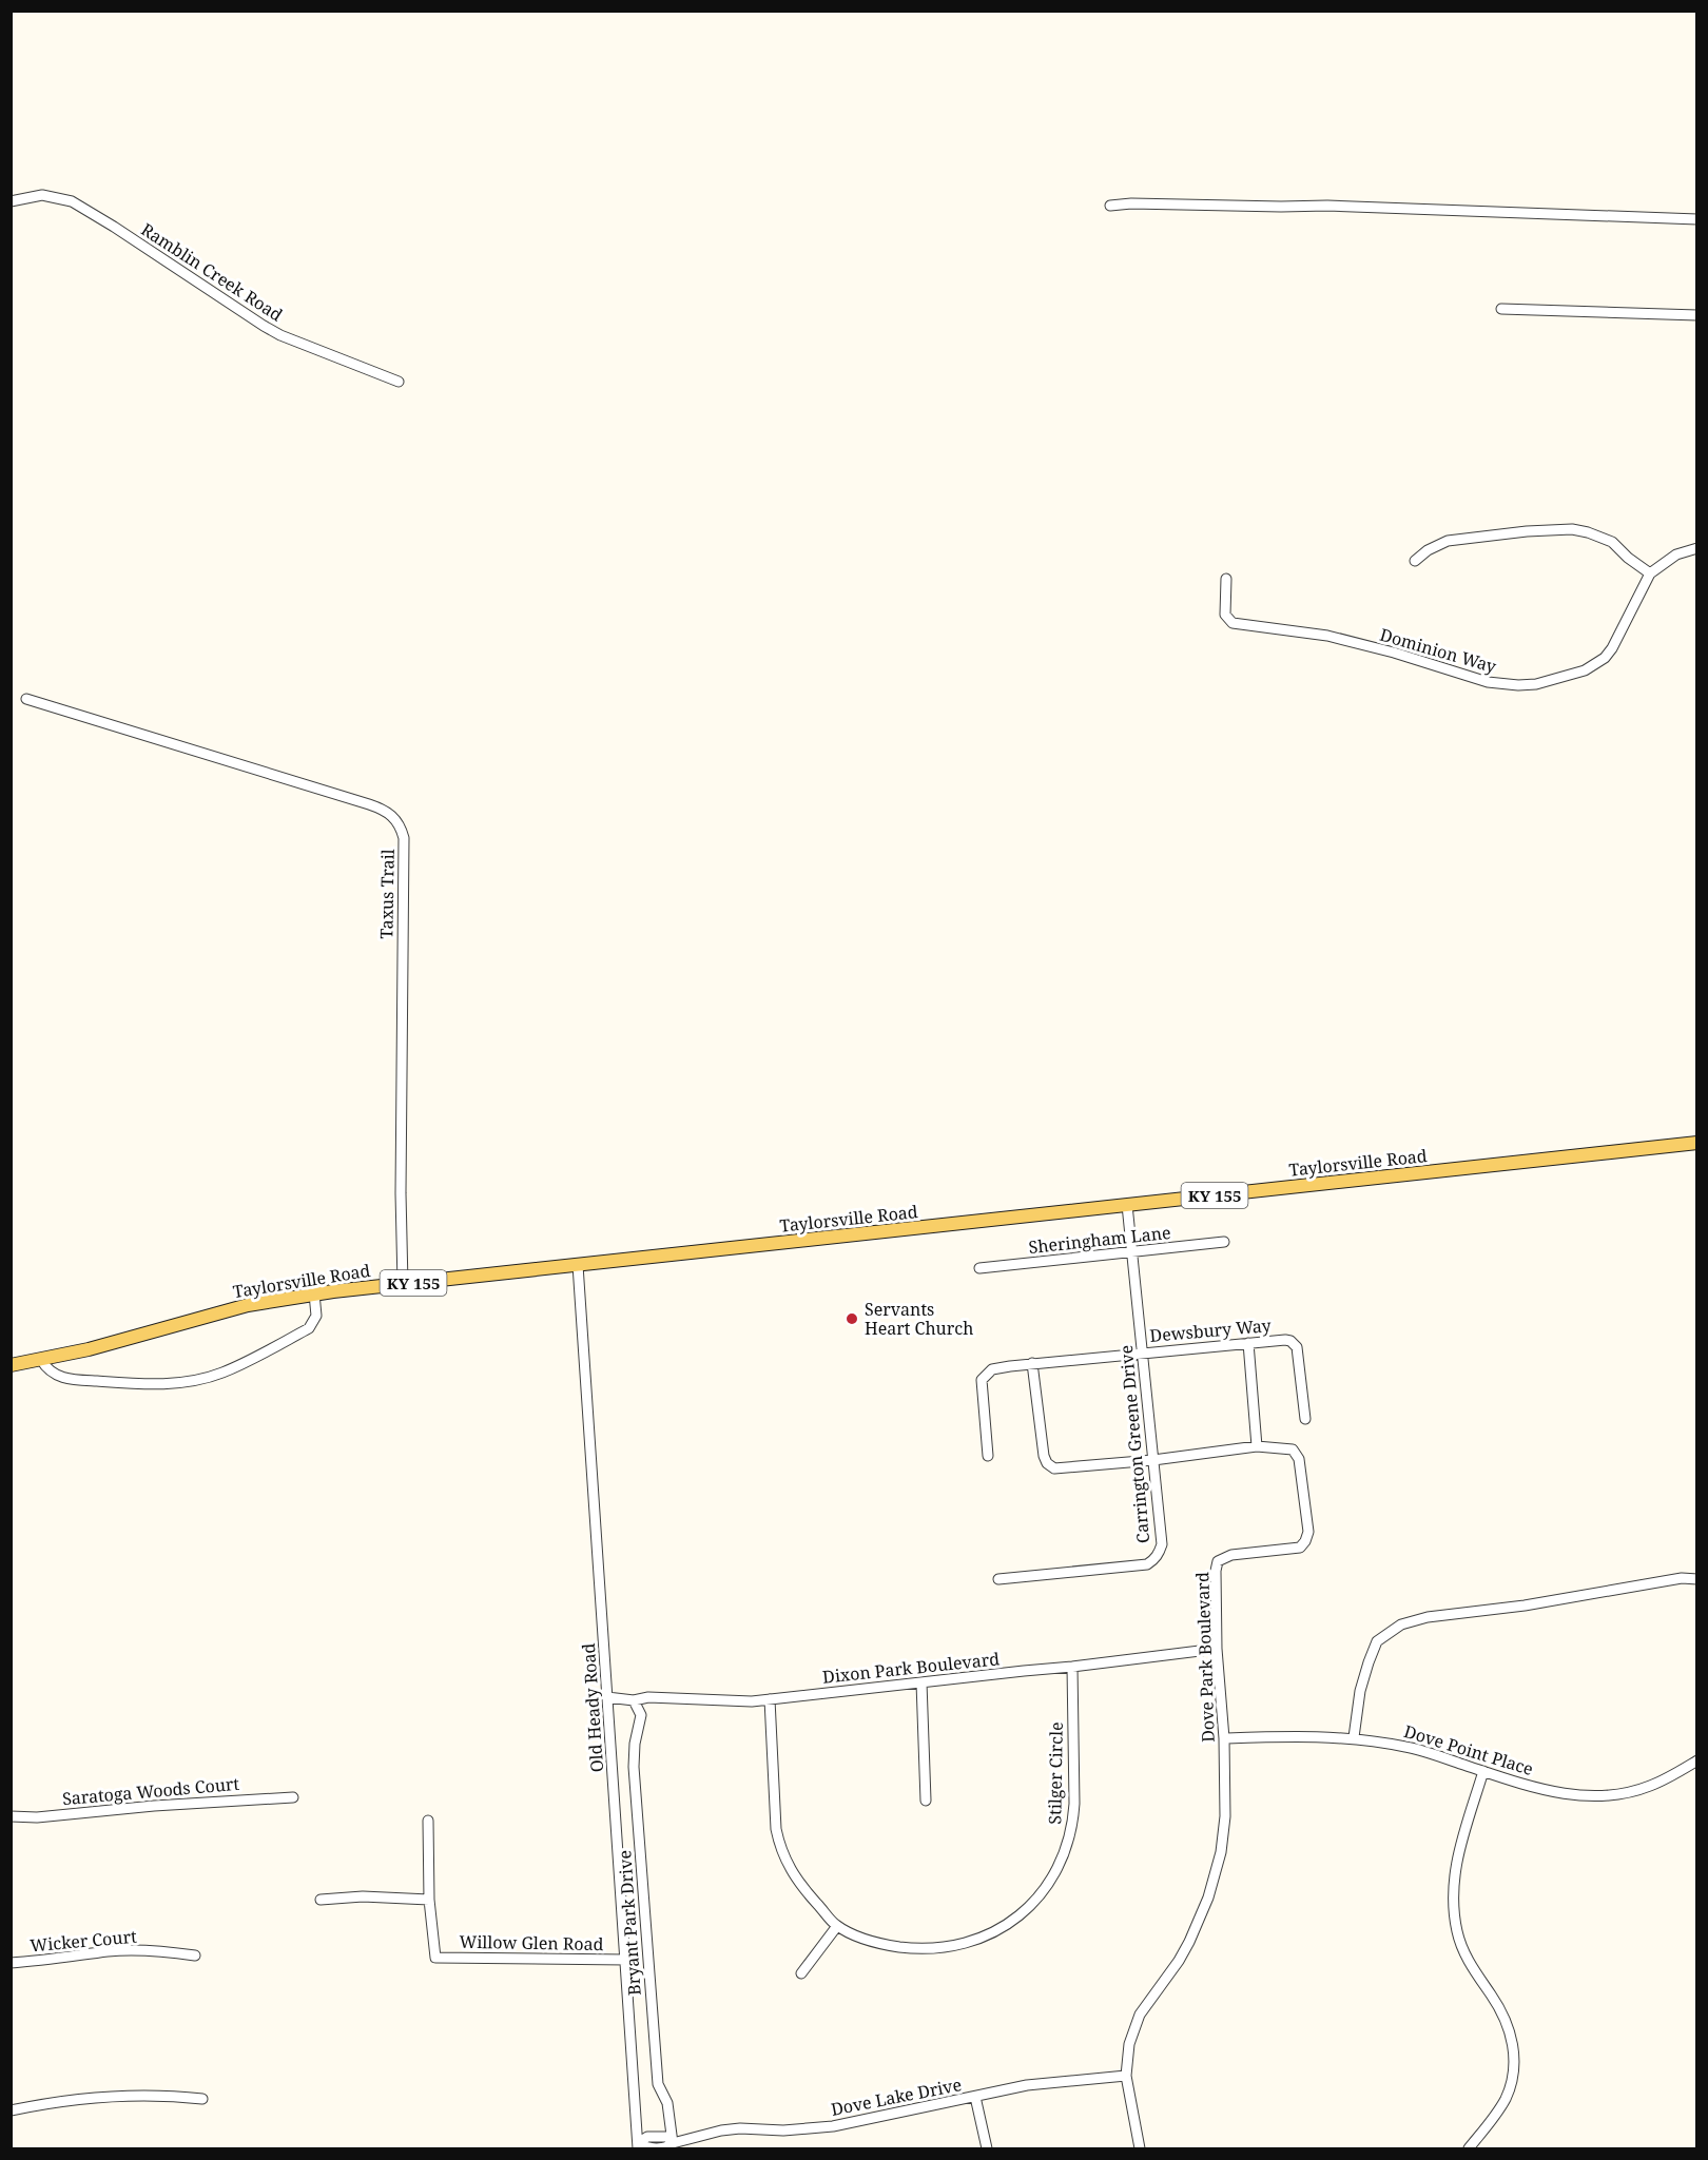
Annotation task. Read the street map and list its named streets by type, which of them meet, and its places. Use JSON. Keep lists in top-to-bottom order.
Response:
{
  "streets": {
    "main road": ["Taylorsville Road", "KY 155"],
    "street": [
      "Ramblin Creek Road",
      "Dominion Way",
      "Taxus Trail",
      "Sheringham Lane",
      "Dewsbury Way",
      "Carrington Greene Drive",
      "Dove Park Boulevard",
      "Dixon Park Boulevard",
      "Old Heady Road",
      "Dove Point Place",
      "Stilger Circle",
      "Saratoga Woods Court",
      "Bryant Park Drive",
      "Wicker Court",
      "Willow Glen Road",
      "Dove Lake Drive"
    ]
  },
  "crossings": [
    ["Taxus Trail", "Taylorsville Road"],
    ["Taylorsville Road", "Carrington Greene Drive"],
    ["Taylorsville Road", "Old Heady Road"],
    ["Sheringham Lane", "Carrington Greene Drive"],
    ["Dewsbury Way", "Carrington Greene Drive"],
    ["Dewsbury Way", "Dove Park Boulevard"],
    ["Carrington Greene Drive", "Dove Park Boulevard"],
    ["Dove Park Boulevard", "Dixon Park Boulevard"],
    ["Dove Park Boulevard", "Dove Point Place"],
    ["Dove Park Boulevard", "Dove Lake Drive"],
    ["Dixon Park Boulevard", "Old Heady Road"],
    ["Dixon Park Boulevard", "Stilger Circle"],
    ["Dixon Park Boulevard", "Bryant Park Drive"],
    ["Old Heady Road", "Willow Glen Road"],
    ["Old Heady Road", "Dove Lake Drive"],
    ["Bryant Park Drive", "Dove Lake Drive"]
  ],
  "places": ["Servants Heart Church"]
}
